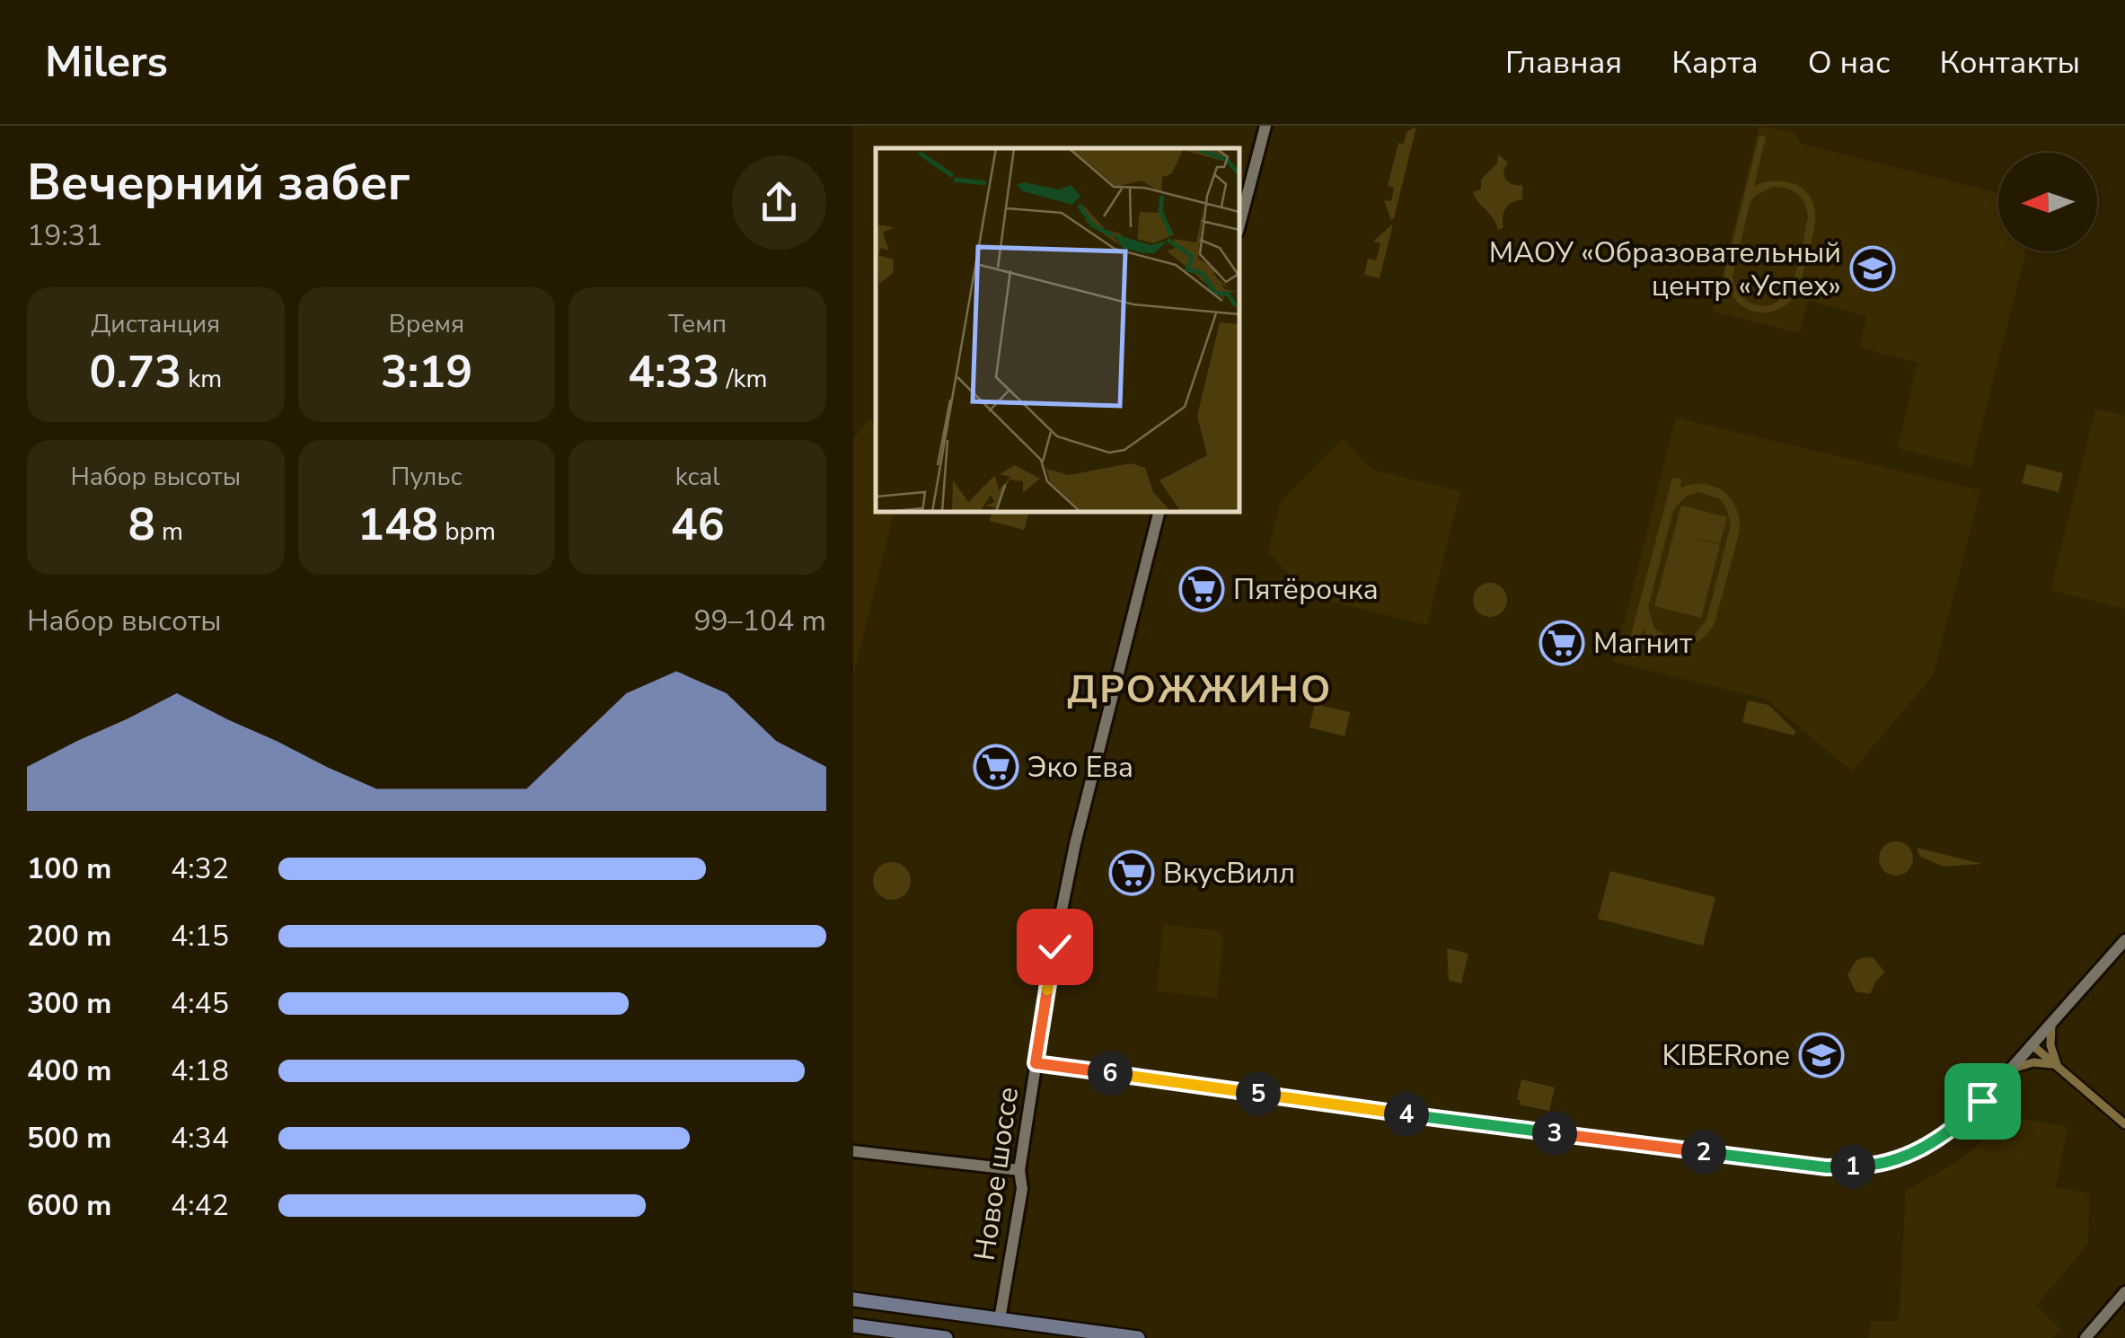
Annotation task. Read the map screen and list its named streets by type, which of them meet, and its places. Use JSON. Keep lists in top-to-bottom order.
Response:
{
  "streets": {
    "street": ["Новое шоссе"]
  },
  "districts": ["ДРОЖЖИНО"],
  "places": {
    "school or university": ["МАОУ «Образовательный центр «Успех»", "KIBERone"],
    "supermarket": [
      "Пятёрочка",
      "Магнит",
      "Эко Ева",
      "ВкусВилл"
    ]
  },
  "north": "left",
  "page": {
    "header": "Milers",
    "nav": [
      "Главная",
      "Карта",
      "О нас",
      "Контакты"
    ],
    "heading": ["Вечерний забег", "19:31"],
    "stats": [
      ["Дистанция", "0.73 km"],
      ["Время", "3:19"],
      ["Темп", "4:33 /km"],
      ["Набор высоты", "8 m"],
      ["Пульс", "148 bpm"],
      ["kcal", "46"]
    ],
    "chart": ["Набор высоты", "99–104 m"],
    "list": [
      {
        "name": "100 m",
        "note": "4:32"
      },
      {
        "name": "200 m",
        "note": "4:15"
      },
      {
        "name": "300 m",
        "note": "4:45"
      },
      {
        "name": "400 m",
        "note": "4:18"
      },
      {
        "name": "500 m",
        "note": "4:34"
      },
      {
        "name": "600 m",
        "note": "4:42"
      }
    ],
    "pins": [
      "6",
      "5",
      "4",
      "3",
      "2",
      "1"
    ]
  }
}
